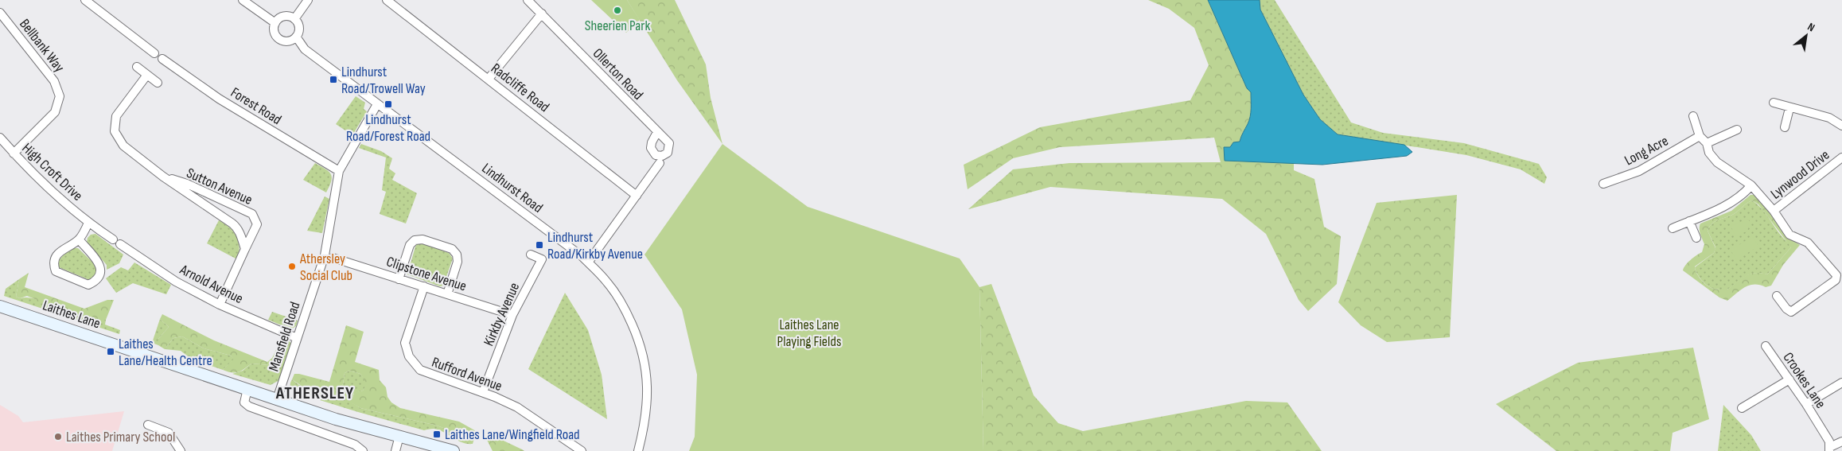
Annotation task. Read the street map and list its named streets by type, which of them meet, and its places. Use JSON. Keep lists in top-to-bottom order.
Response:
{
  "streets": {
    "main road": ["Laithes Lane"],
    "street": [
      "Bellbank Way",
      "Ollerton Road",
      "Radcliffe Road",
      "Forest Road",
      "Long Acre",
      "High Croft Drive",
      "Lynwood Drive",
      "Sutton Avenue",
      "Lindhurst Road",
      "Clipstone Avenue",
      "Arnold Avenue",
      "Kirkby Avenue",
      "Mansfield Road",
      "Rufford Avenue",
      "Crookes Lane"
    ]
  },
  "crossings": [
    ["Bellbank Way", "High Croft Drive"],
    ["Forest Road", "Mansfield Road"],
    ["High Croft Drive", "Arnold Avenue"],
    ["Sutton Avenue", "Arnold Avenue"],
    ["Lindhurst Road", "Mansfield Road"],
    ["Clipstone Avenue", "Kirkby Avenue"],
    ["Clipstone Avenue", "Rufford Avenue"],
    ["Arnold Avenue", "Mansfield Road"],
    ["Laithes Lane", "Mansfield Road"],
    ["Kirkby Avenue", "Rufford Avenue"]
  ],
  "districts": ["ATHERSLEY"],
  "parks": ["Laithes Lane Playing Fields"],
  "places": {
    "other": ["Sheerien Park", "Athersley Social Club", "Laithes Primary School"],
    "transit": [
      "Lindhurst Road/Trowell Way",
      "Lindhurst Road/Forest Road",
      "Lindhurst Road/Kirkby Avenue",
      "Laithes Lane/Health Centre",
      "Laithes Lane/Wingfield Road"
    ]
  },
  "north": "top right"
}
